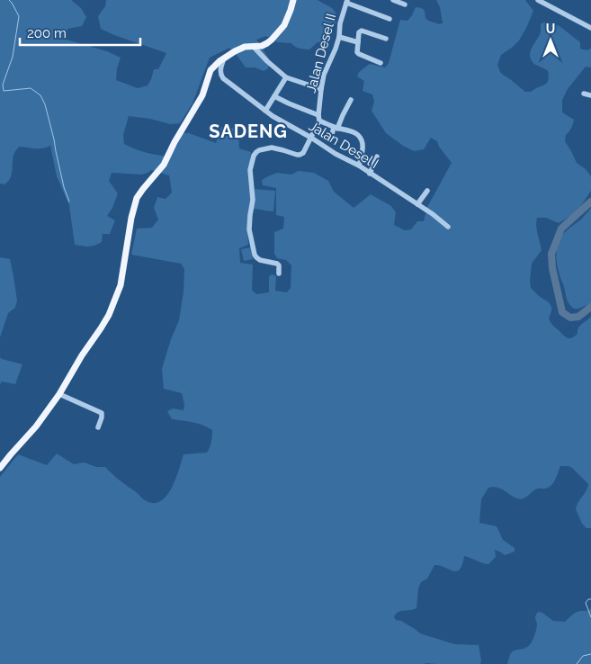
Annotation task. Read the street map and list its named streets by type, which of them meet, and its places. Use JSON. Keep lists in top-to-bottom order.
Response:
{
  "streets": {
    "street": ["Jalan Desel II", "Jalan Desel I"]
  },
  "districts": ["SADENG"],
  "scale_bar": "200 m",
  "north": "top"
}
